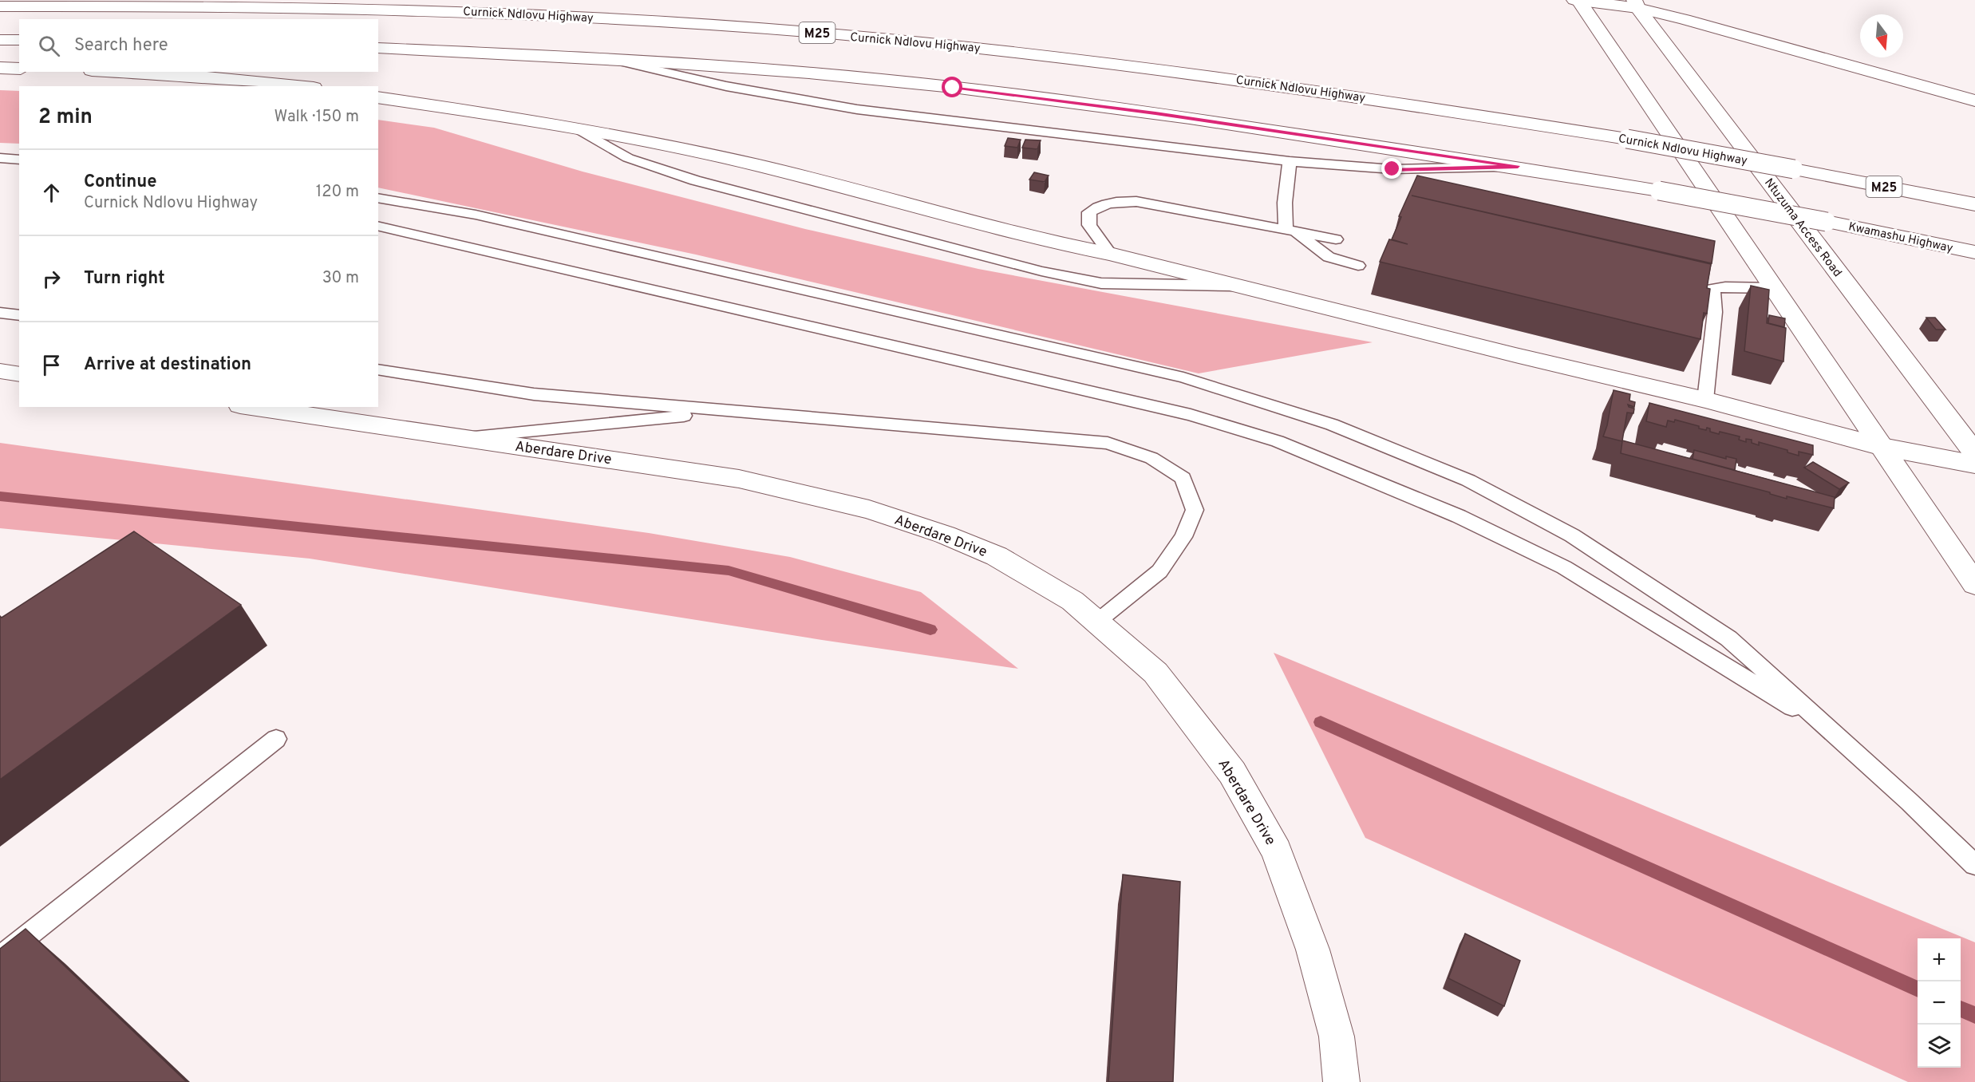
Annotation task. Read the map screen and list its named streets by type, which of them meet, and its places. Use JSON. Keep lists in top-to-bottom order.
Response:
{
  "streets": {
    "main road": [
      "Curnick Ndlovu Highway",
      "M25",
      "Ntuzuma Access Road",
      "Kwamashu Highway",
      "Aberdare Drive"
    ]
  },
  "north": "bottom",
  "page": {
    "search": "Search here",
    "heading": ["2 min", "Walk · 150 m"],
    "list": [
      ["Continue", "Curnick Ndlovu Highway", "120 m"],
      ["Turn right", "30 m"],
      "Arrive at destination"
    ],
    "map_buttons": ["+", "−"]
  }
}
